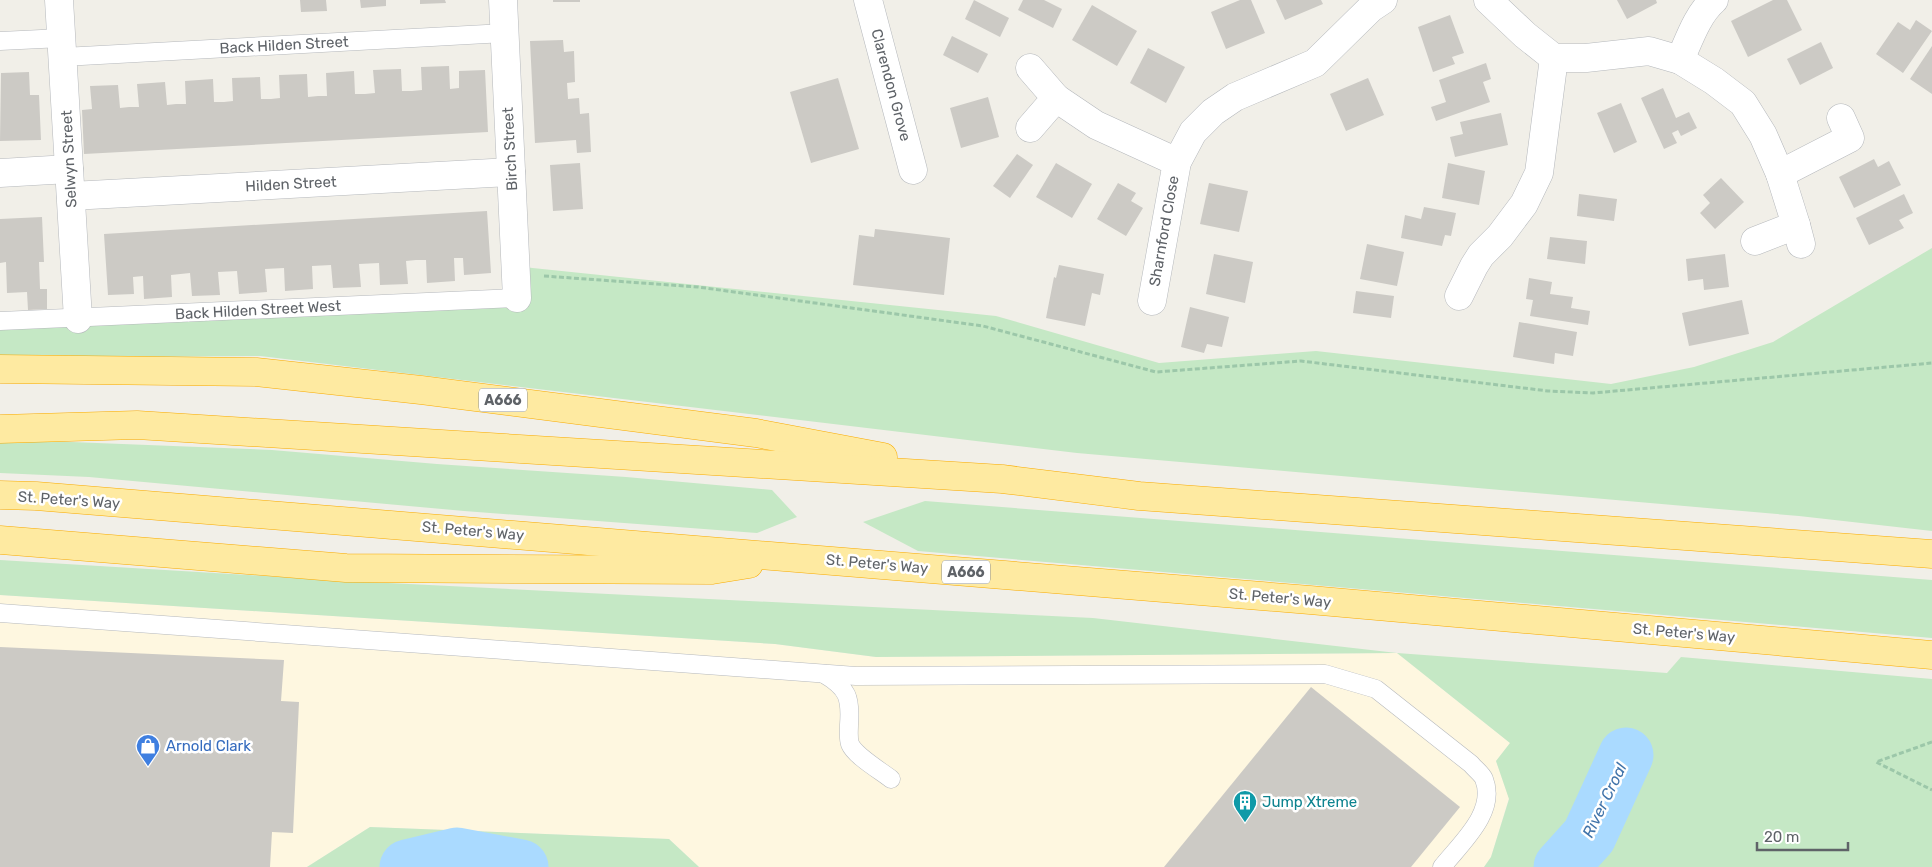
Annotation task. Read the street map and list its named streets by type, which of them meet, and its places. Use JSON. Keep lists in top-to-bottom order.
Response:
{
  "streets": {
    "highway": ["A666", "St. Peter's Way"],
    "street": [
      "Clarendon Grove",
      "Birch Street",
      "Selwyn Street",
      "Hilden Street",
      "Sharnford Close"
    ],
    "lane": ["Back Hilden Street", "Back Hilden Street West"]
  },
  "crossings": [
    ["Back Hilden Street", "Birch Street"],
    ["Back Hilden Street", "Selwyn Street"],
    ["Birch Street", "Hilden Street"],
    ["Birch Street", "Back Hilden Street West"],
    ["Selwyn Street", "Hilden Street"],
    ["Selwyn Street", "Back Hilden Street West"],
    ["A666", "St. Peter's Way"]
  ],
  "water": ["River Croal"],
  "places": {
    "shop": ["Arnold Clark"],
    "building": ["Jump Xtreme"]
  },
  "scale_bar": "20 m"
}
